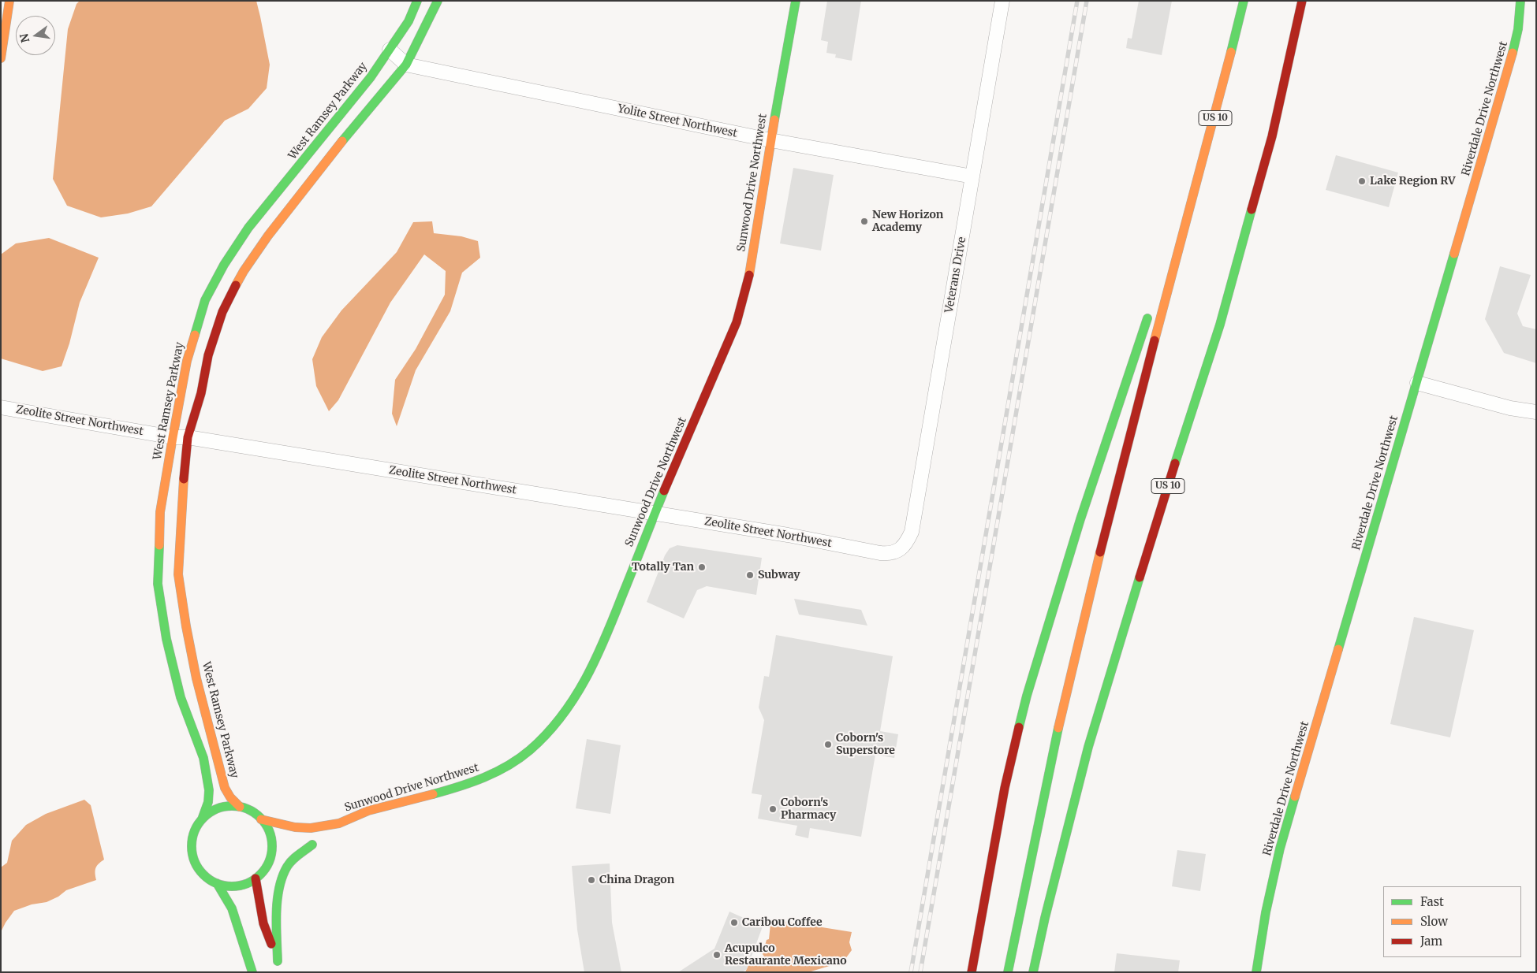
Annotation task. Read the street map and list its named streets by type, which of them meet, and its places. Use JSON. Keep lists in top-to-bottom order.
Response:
{
  "streets": {
    "main road": [
      "Riverdale Drive Northwest",
      "West Ramsey Parkway",
      "US 10",
      "Sunwood Drive Northwest"
    ],
    "street": ["Yolite Street Northwest", "Veterans Drive", "Zeolite Street Northwest"]
  },
  "crossings": [
    ["West Ramsey Parkway", "Yolite Street Northwest"],
    ["West Ramsey Parkway", "Zeolite Street Northwest"],
    ["Yolite Street Northwest", "Sunwood Drive Northwest"],
    ["Yolite Street Northwest", "Veterans Drive"],
    ["Sunwood Drive Northwest", "Zeolite Street Northwest"],
    ["Veterans Drive", "Zeolite Street Northwest"]
  ],
  "places": [
    "Lake Region RV",
    "New Horizon Academy",
    "Totally Tan",
    "Subway",
    "Coborn's Superstore",
    "Coborn's Pharmacy",
    "China Dragon",
    "Caribou Coffee",
    "Acupulco Restaurante Mexicano"
  ],
  "legend": ["Fast", "Slow", "Jam"],
  "north": "left"
}
